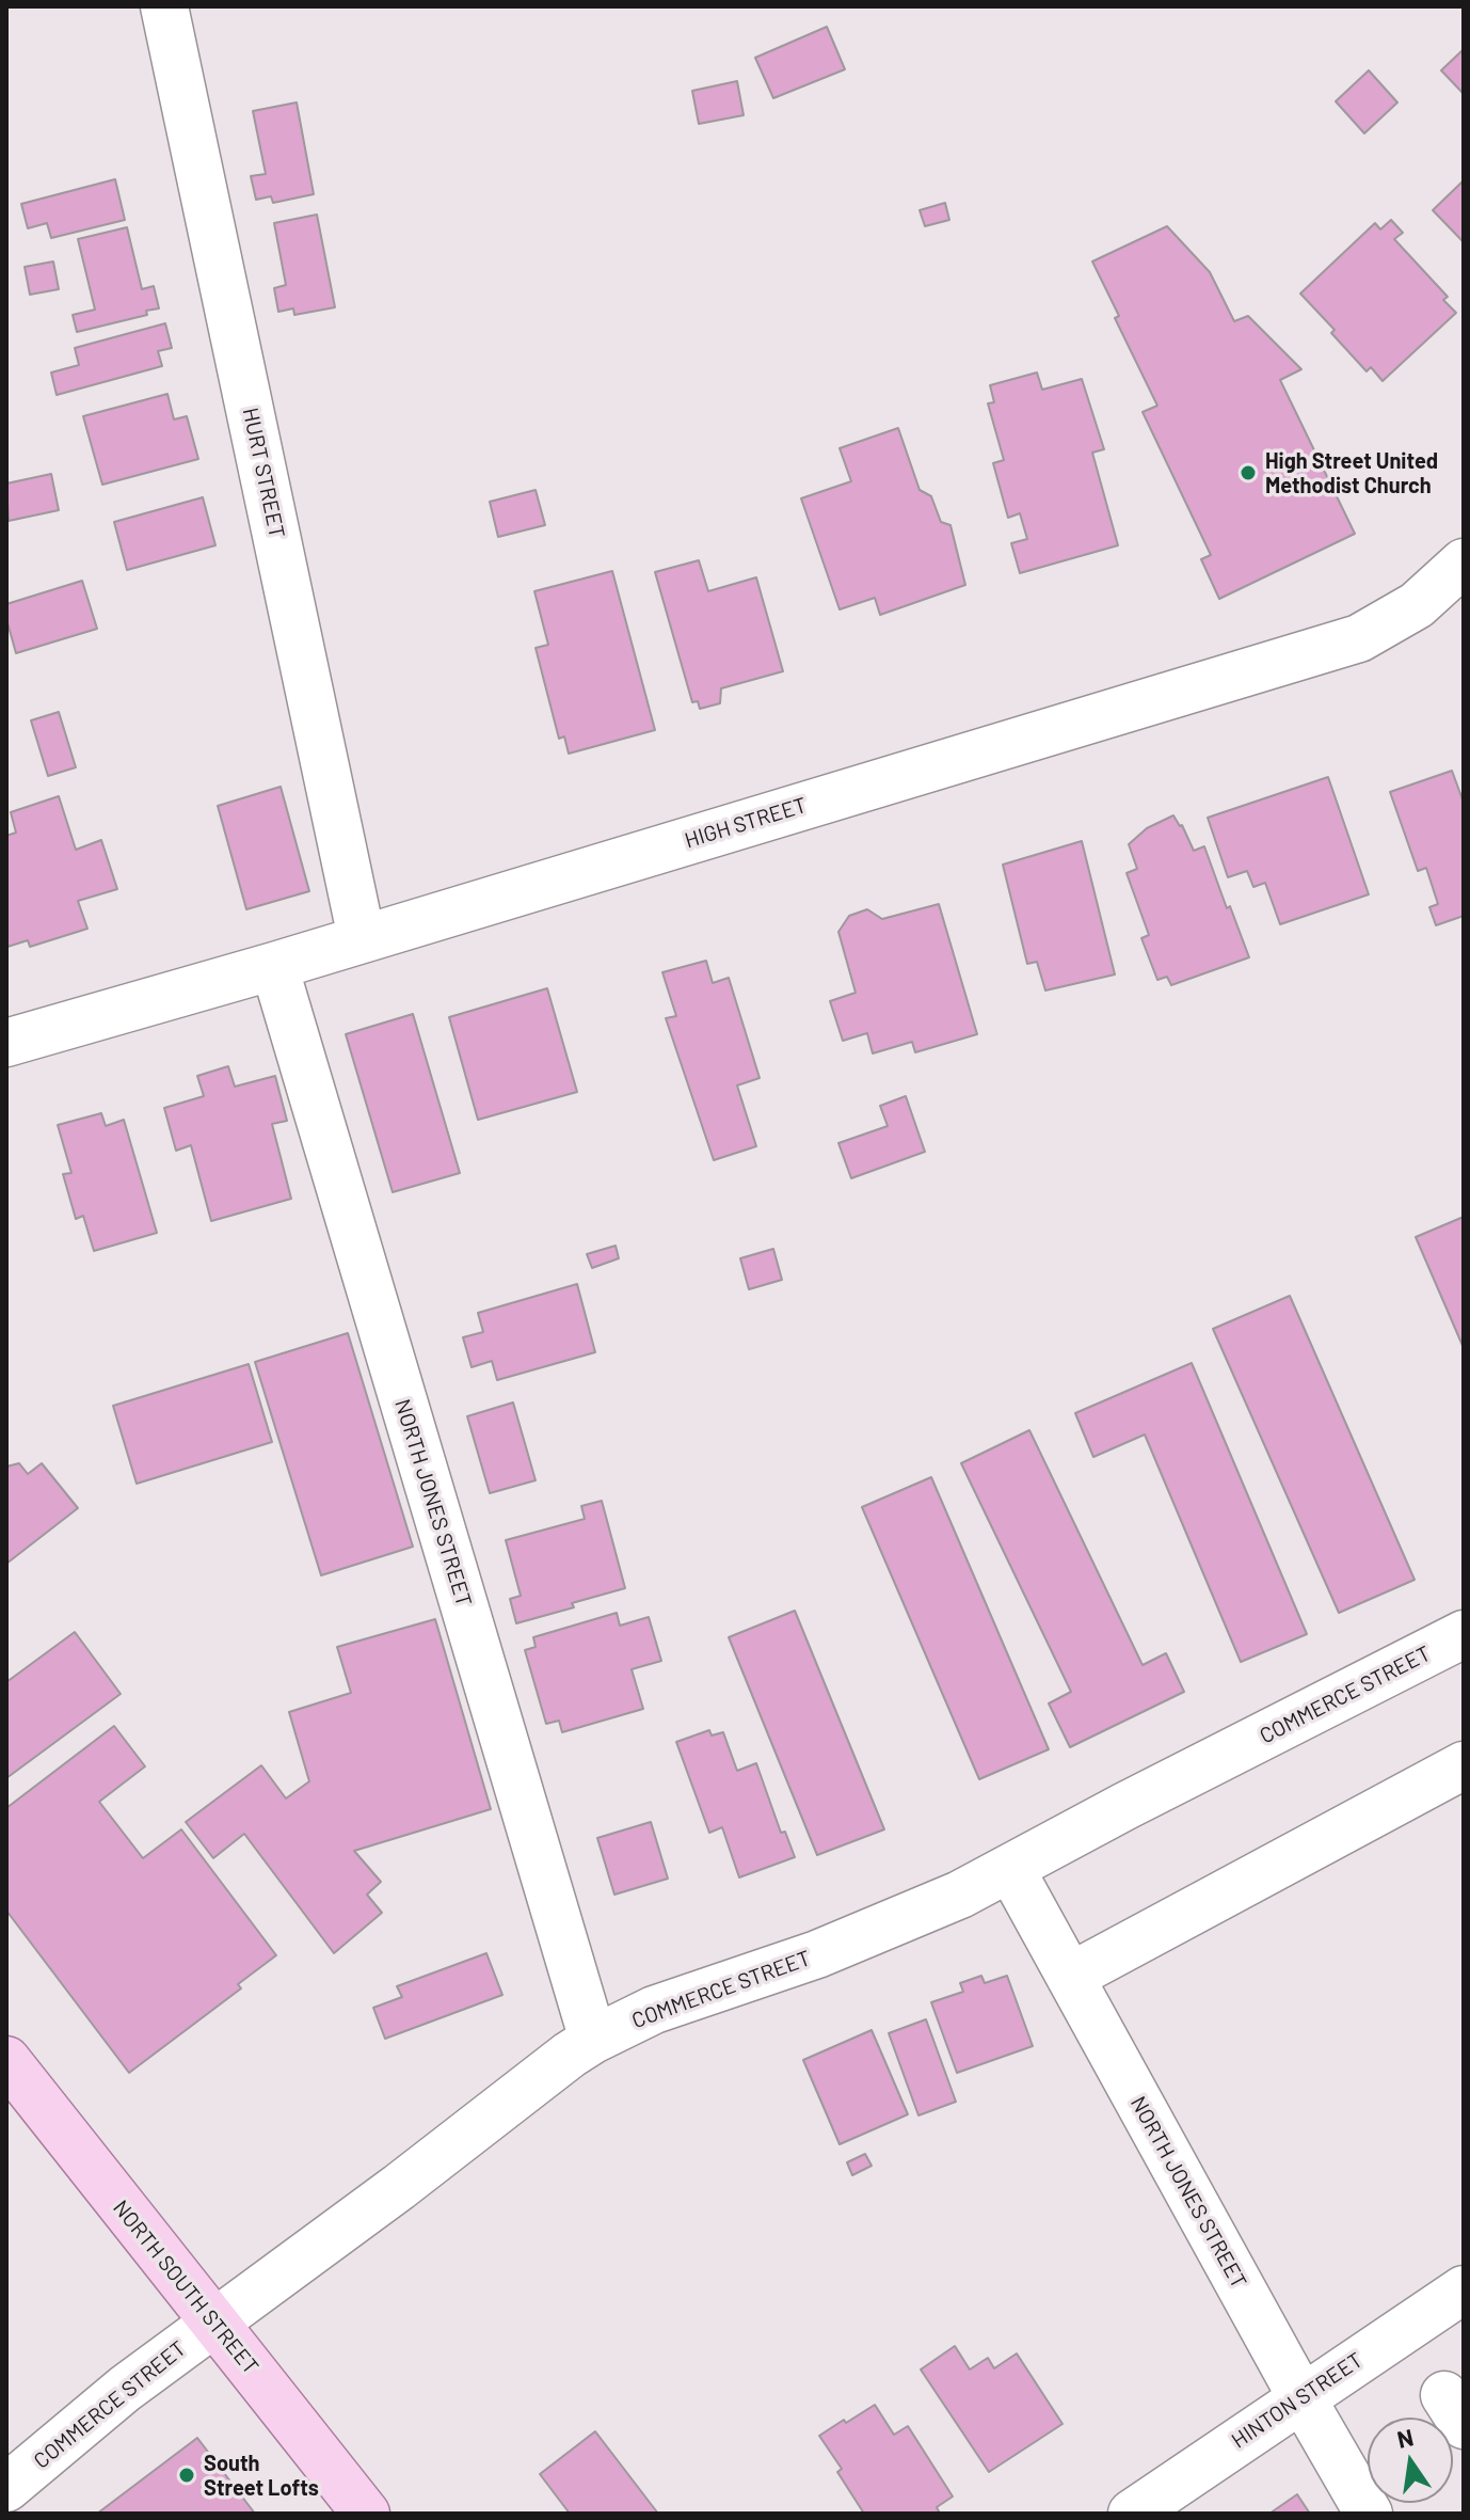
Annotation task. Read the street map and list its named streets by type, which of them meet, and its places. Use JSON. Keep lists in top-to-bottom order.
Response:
{
  "streets": {
    "main road": ["NORTH SOUTH STREET"],
    "street": [
      "HURT STREET",
      "HIGH STREET",
      "NORTH JONES STREET",
      "COMMERCE STREET",
      "HINTON STREET"
    ]
  },
  "crossings": [
    ["HURT STREET", "HIGH STREET"],
    ["HIGH STREET", "NORTH JONES STREET"],
    ["NORTH JONES STREET", "COMMERCE STREET"],
    ["NORTH JONES STREET", "HINTON STREET"],
    ["COMMERCE STREET", "NORTH SOUTH STREET"]
  ],
  "places": ["High Street United Methodist Church", "South Street Lofts"],
  "north": "top"
}
